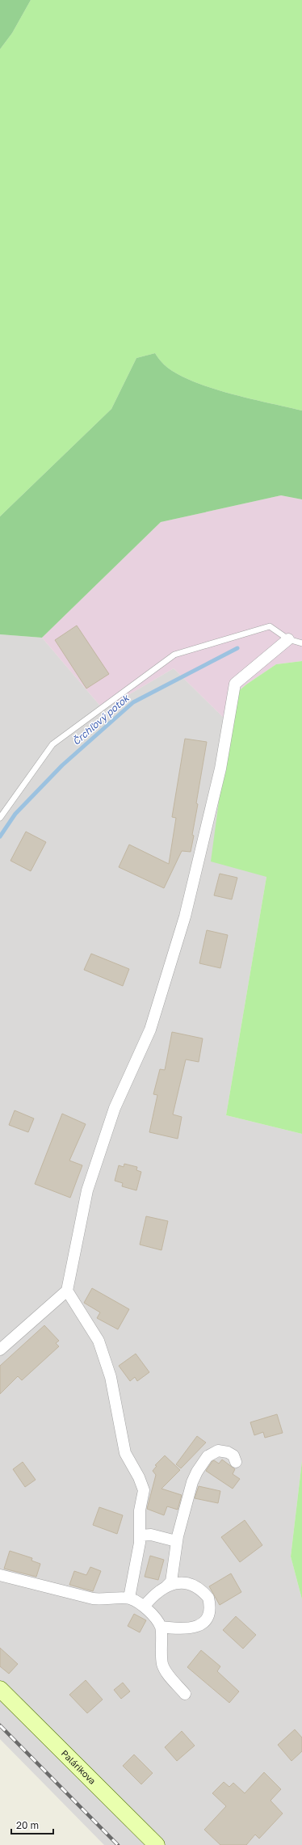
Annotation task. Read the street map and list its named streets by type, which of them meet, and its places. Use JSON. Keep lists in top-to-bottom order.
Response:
{
  "streets": {
    "main road": ["Palárikova"]
  },
  "water": ["Črchľový potok"],
  "scale_bar": "20 m"
}
